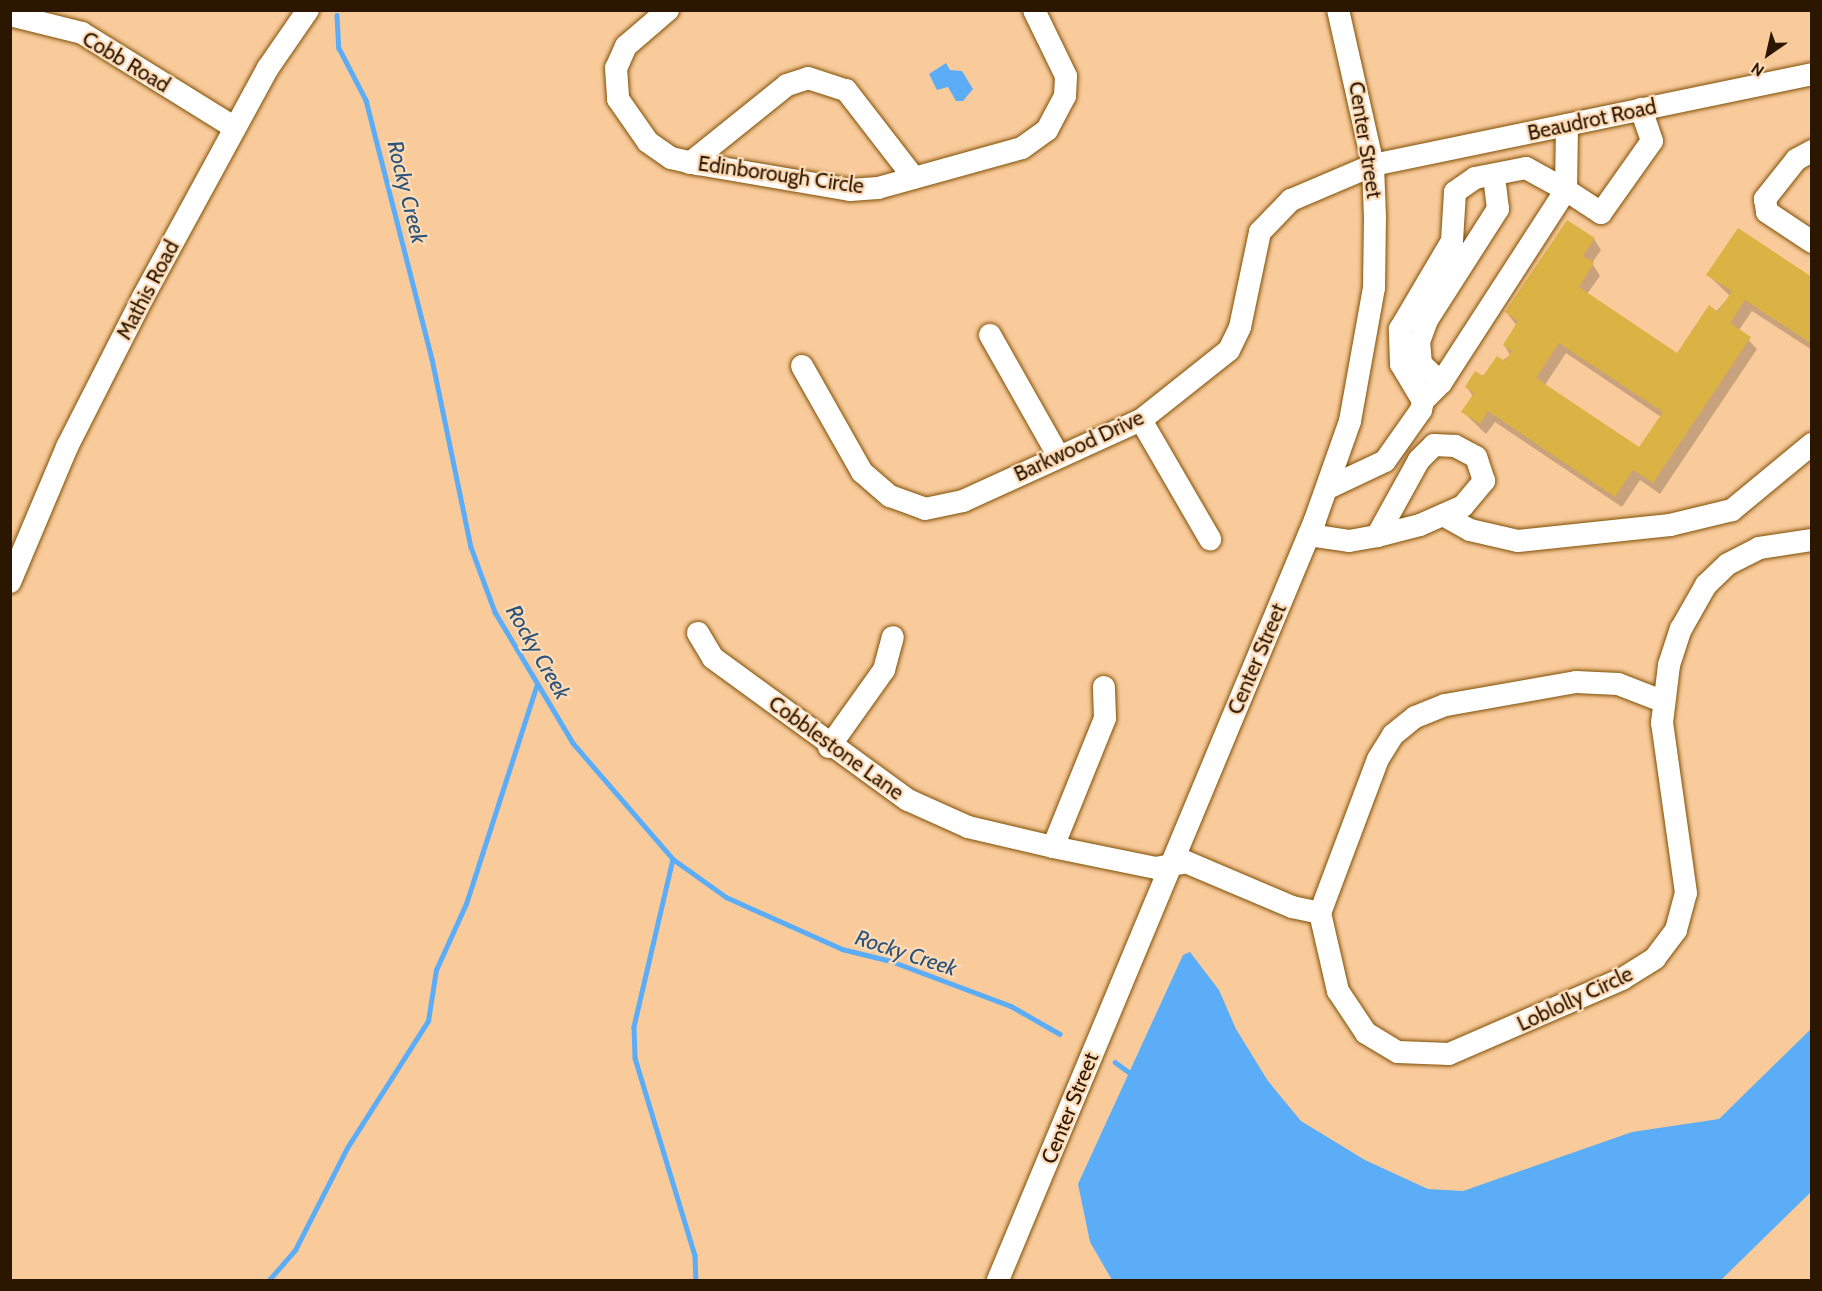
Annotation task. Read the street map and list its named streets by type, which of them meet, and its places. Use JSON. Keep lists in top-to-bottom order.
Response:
{
  "streets": {
    "street": [
      "Cobb Road",
      "Beaudrot Road",
      "Center Street",
      "Edinborough Circle",
      "Mathis Road",
      "Barkwood Drive",
      "Cobblestone Lane",
      "Loblolly Circle"
    ]
  },
  "crossings": [
    ["Cobb Road", "Mathis Road"],
    ["Beaudrot Road", "Center Street"],
    ["Beaudrot Road", "Barkwood Drive"],
    ["Center Street", "Barkwood Drive"],
    ["Center Street", "Cobblestone Lane"]
  ],
  "water": ["Rocky Creek"],
  "north": "bottom left"
}
